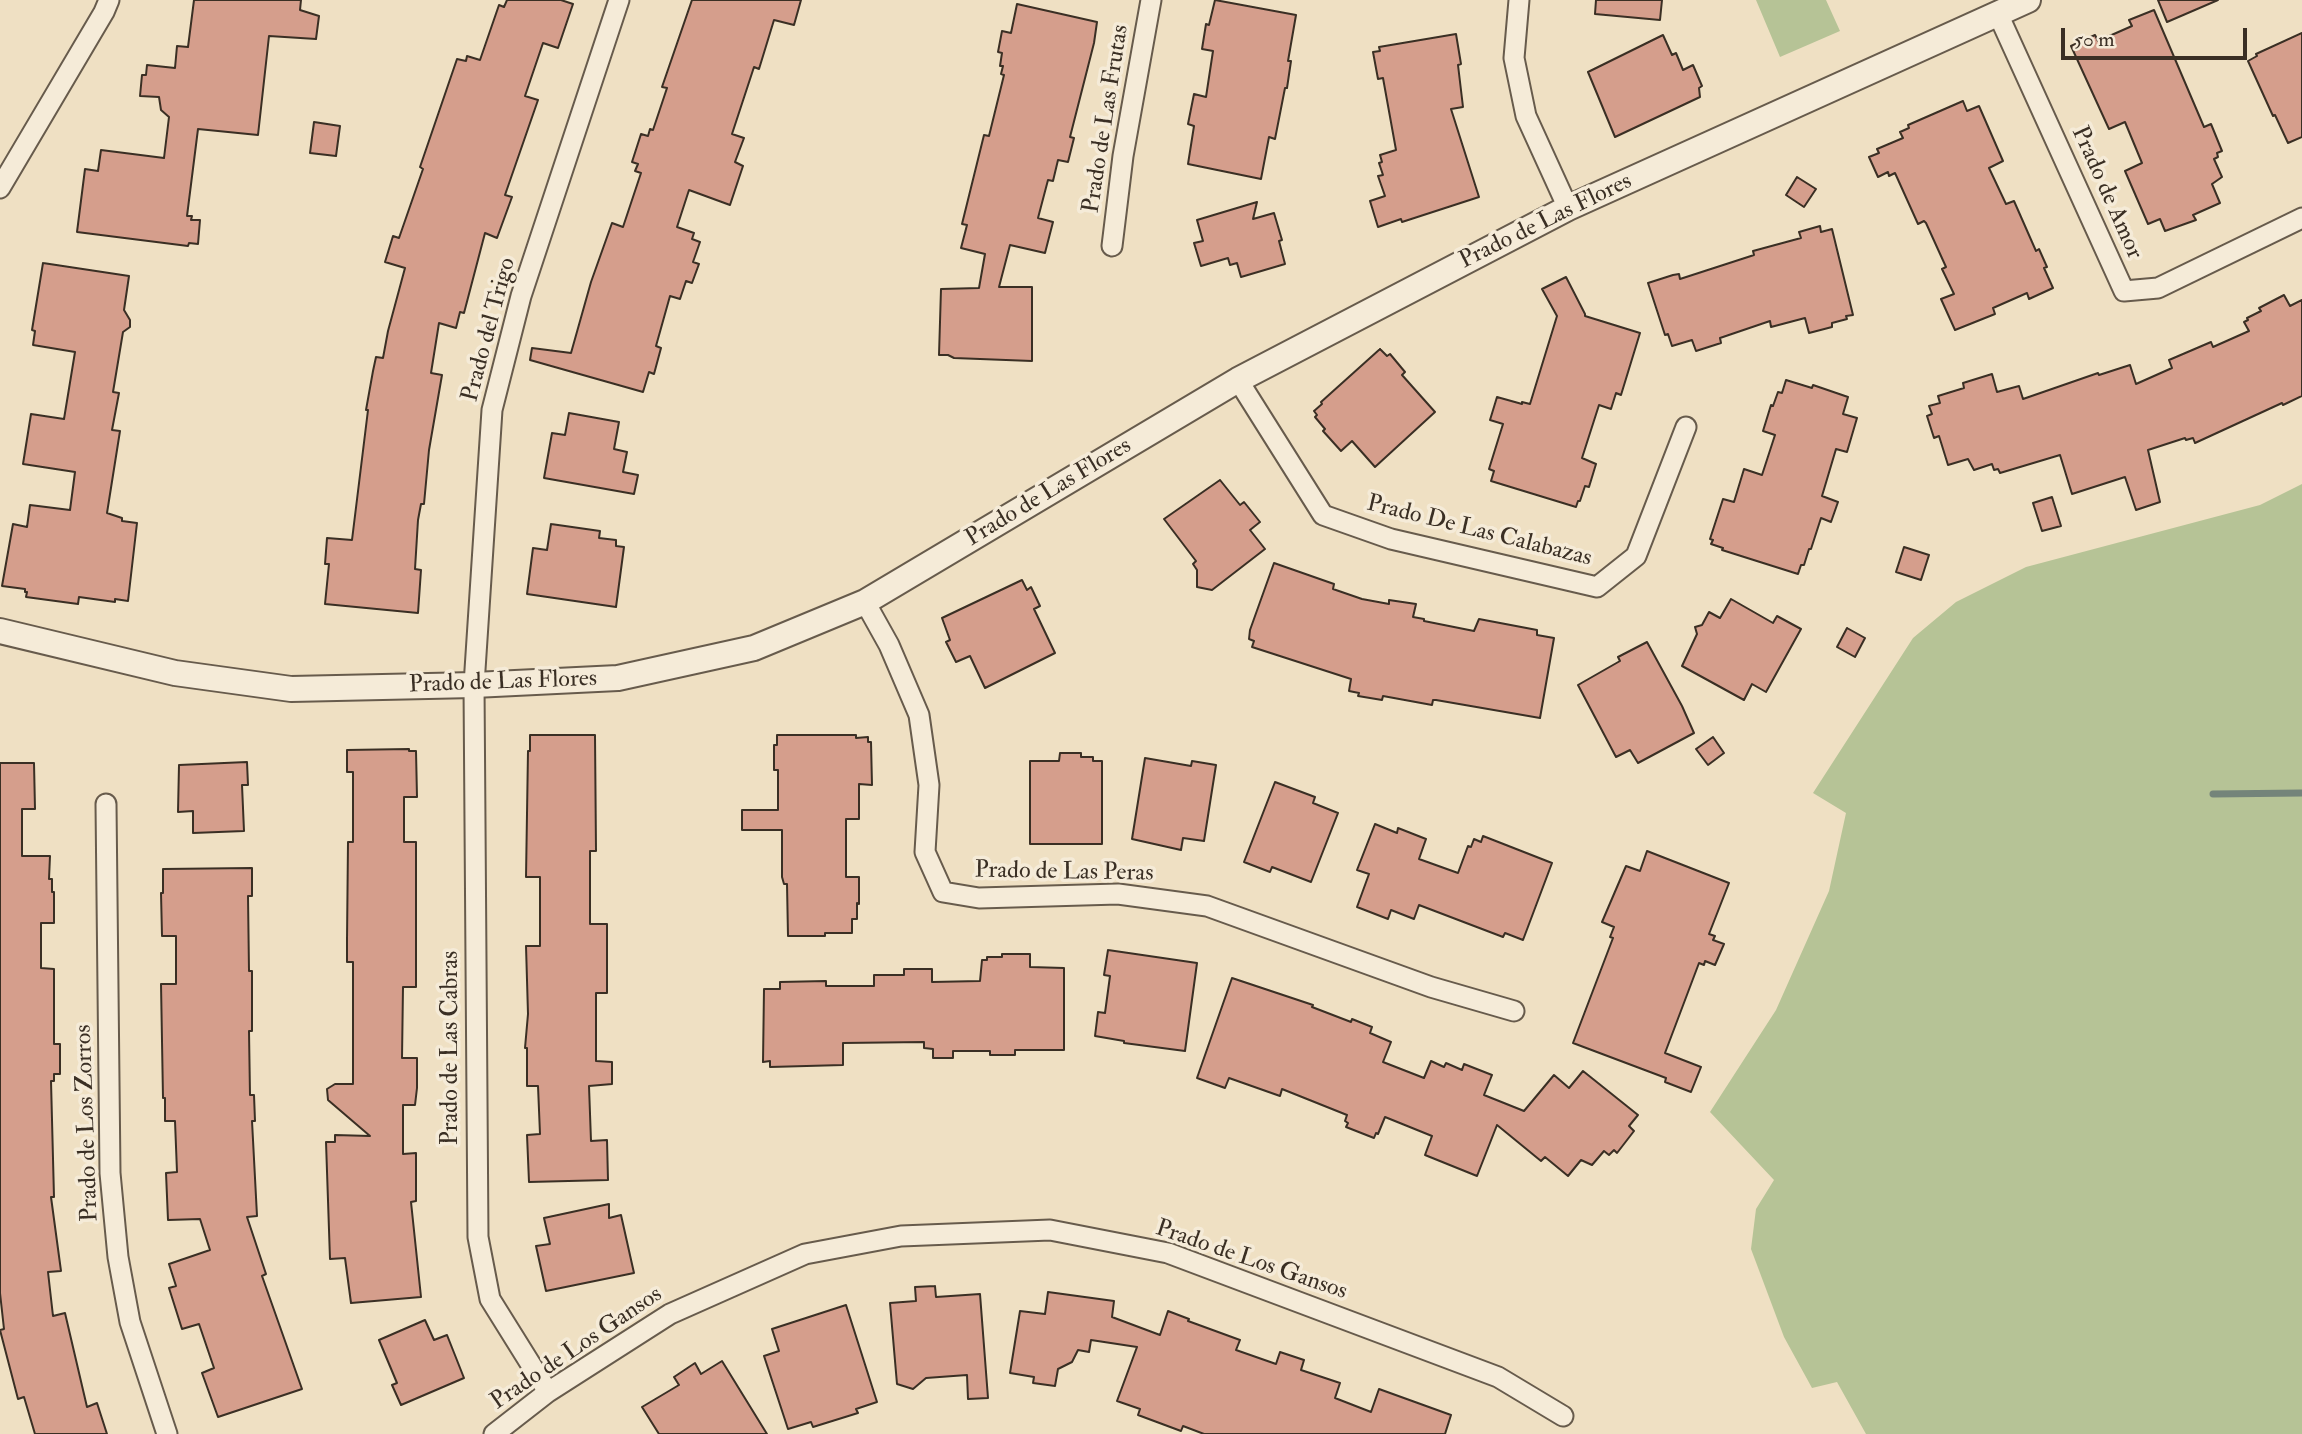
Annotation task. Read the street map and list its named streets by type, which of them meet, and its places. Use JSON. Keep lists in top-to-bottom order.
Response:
{
  "streets": {
    "street": [
      "Prado de Las Frutas",
      "Prado de Amor",
      "Prado de Las Flores",
      "Prado del Trigo",
      "Prado De Las Calabazas",
      "Prado de Las Peras",
      "Prado de Las Cabras",
      "Prado de Los Zorros",
      "Prado de Los Gansos"
    ]
  },
  "crossings": [
    ["Prado de Amor", "Prado de Las Flores"],
    ["Prado de Las Flores", "Prado del Trigo"],
    ["Prado de Las Flores", "Prado De Las Calabazas"],
    ["Prado de Las Flores", "Prado de Las Peras"],
    ["Prado de Las Flores", "Prado de Las Cabras"],
    ["Prado del Trigo", "Prado de Las Cabras"],
    ["Prado de Las Cabras", "Prado de Los Gansos"]
  ],
  "scale_bar": "50 m"
}
